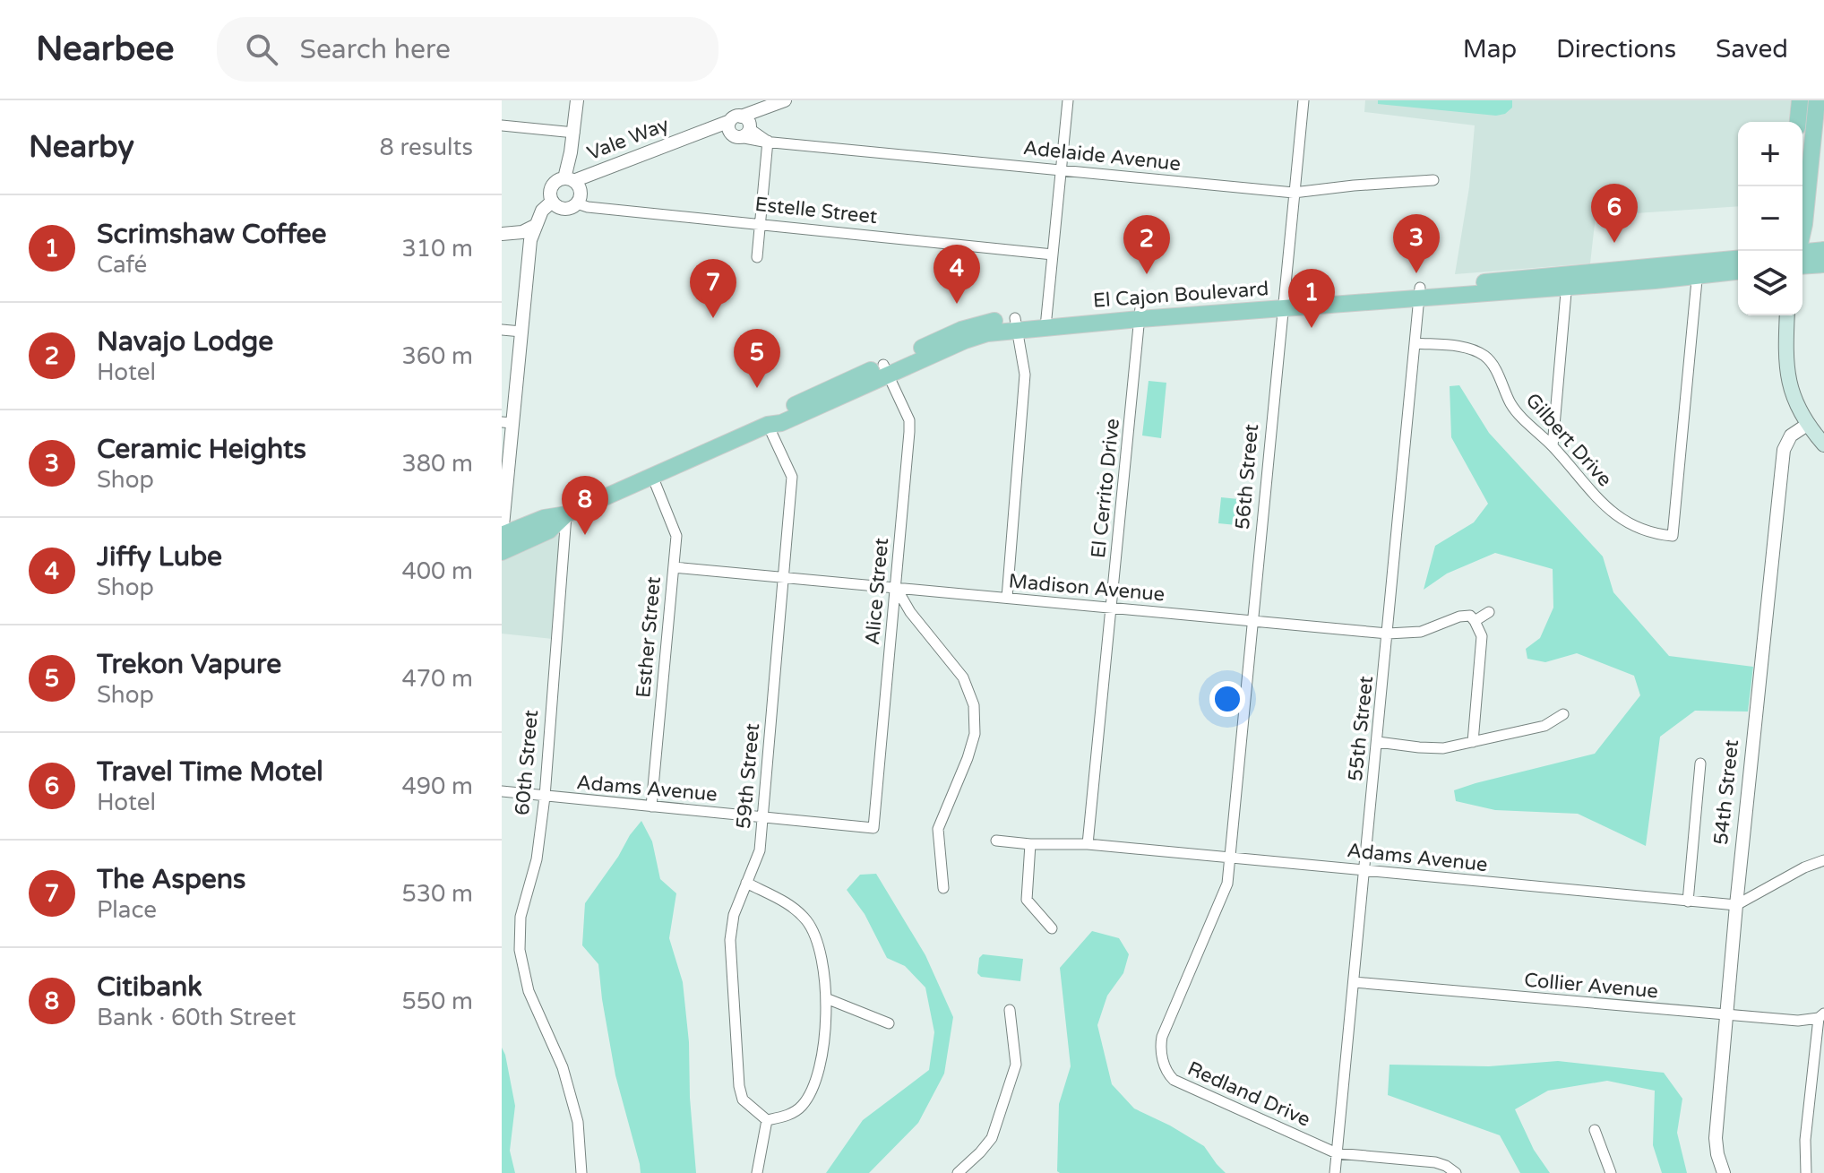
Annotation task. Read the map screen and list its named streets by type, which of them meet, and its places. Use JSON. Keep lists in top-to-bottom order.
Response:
{
  "streets": {
    "main road": ["El Cajon Boulevard"],
    "street": [
      "Vale Way",
      "Adelaide Avenue",
      "Estelle Street",
      "Gilbert Drive",
      "56th Street",
      "El Cerrito Drive",
      "Madison Avenue",
      "Alice Street",
      "Esther Street",
      "55th Street",
      "60th Street",
      "59th Street",
      "Adams Avenue",
      "54th Street",
      "Collier Avenue",
      "Redland Drive"
    ]
  },
  "crossings": [
    ["Vale Way", "Adelaide Avenue"],
    ["Vale Way", "Estelle Street"],
    ["Adelaide Avenue", "56th Street"],
    ["El Cajon Boulevard", "Gilbert Drive"],
    ["El Cajon Boulevard", "56th Street"],
    ["El Cajon Boulevard", "El Cerrito Drive"],
    ["El Cajon Boulevard", "Alice Street"],
    ["El Cajon Boulevard", "Esther Street"],
    ["El Cajon Boulevard", "55th Street"],
    ["El Cajon Boulevard", "60th Street"],
    ["El Cajon Boulevard", "59th Street"],
    ["Gilbert Drive", "55th Street"],
    ["56th Street", "Madison Avenue"],
    ["56th Street", "Adams Avenue"],
    ["56th Street", "Redland Drive"],
    ["El Cerrito Drive", "Madison Avenue"],
    ["El Cerrito Drive", "Adams Avenue"],
    ["Madison Avenue", "Alice Street"],
    ["Madison Avenue", "Esther Street"],
    ["Madison Avenue", "55th Street"],
    ["Madison Avenue", "59th Street"],
    ["Alice Street", "Adams Avenue"],
    ["Esther Street", "Adams Avenue"],
    ["55th Street", "Adams Avenue"],
    ["55th Street", "Collier Avenue"],
    ["55th Street", "Redland Drive"],
    ["60th Street", "Adams Avenue"],
    ["59th Street", "Adams Avenue"],
    ["Adams Avenue", "54th Street"],
    ["Adams Avenue", "Redland Drive"],
    ["54th Street", "Collier Avenue"]
  ],
  "page": {
    "header": "Nearbee",
    "search": "Search here",
    "nav": ["Map", "Directions", "Saved"],
    "heading": ["Nearby", "8 results"],
    "map_buttons": ["+", "−"],
    "pins": [
      "6",
      "3",
      "2",
      "4",
      "7",
      "1",
      "5",
      "8"
    ],
    "list": [
      {
        "mark": "1",
        "name": "Scrimshaw Coffee",
        "note": "Café",
        "value": "310 m"
      },
      {
        "mark": "2",
        "name": "Navajo Lodge",
        "note": "Hotel",
        "value": "360 m"
      },
      {
        "mark": "3",
        "name": "Ceramic Heights",
        "note": "Shop",
        "value": "380 m"
      },
      {
        "mark": "4",
        "name": "Jiffy Lube",
        "note": "Shop",
        "value": "400 m"
      },
      {
        "mark": "5",
        "name": "Trekon Vapure",
        "note": "Shop",
        "value": "470 m"
      },
      {
        "mark": "6",
        "name": "Travel Time Motel",
        "note": "Hotel",
        "value": "490 m"
      },
      {
        "mark": "7",
        "name": "The Aspens",
        "note": "Place",
        "value": "530 m"
      },
      {
        "mark": "8",
        "name": "Citibank",
        "note": "Bank · 60th Street",
        "value": "550 m"
      }
    ]
  }
}
